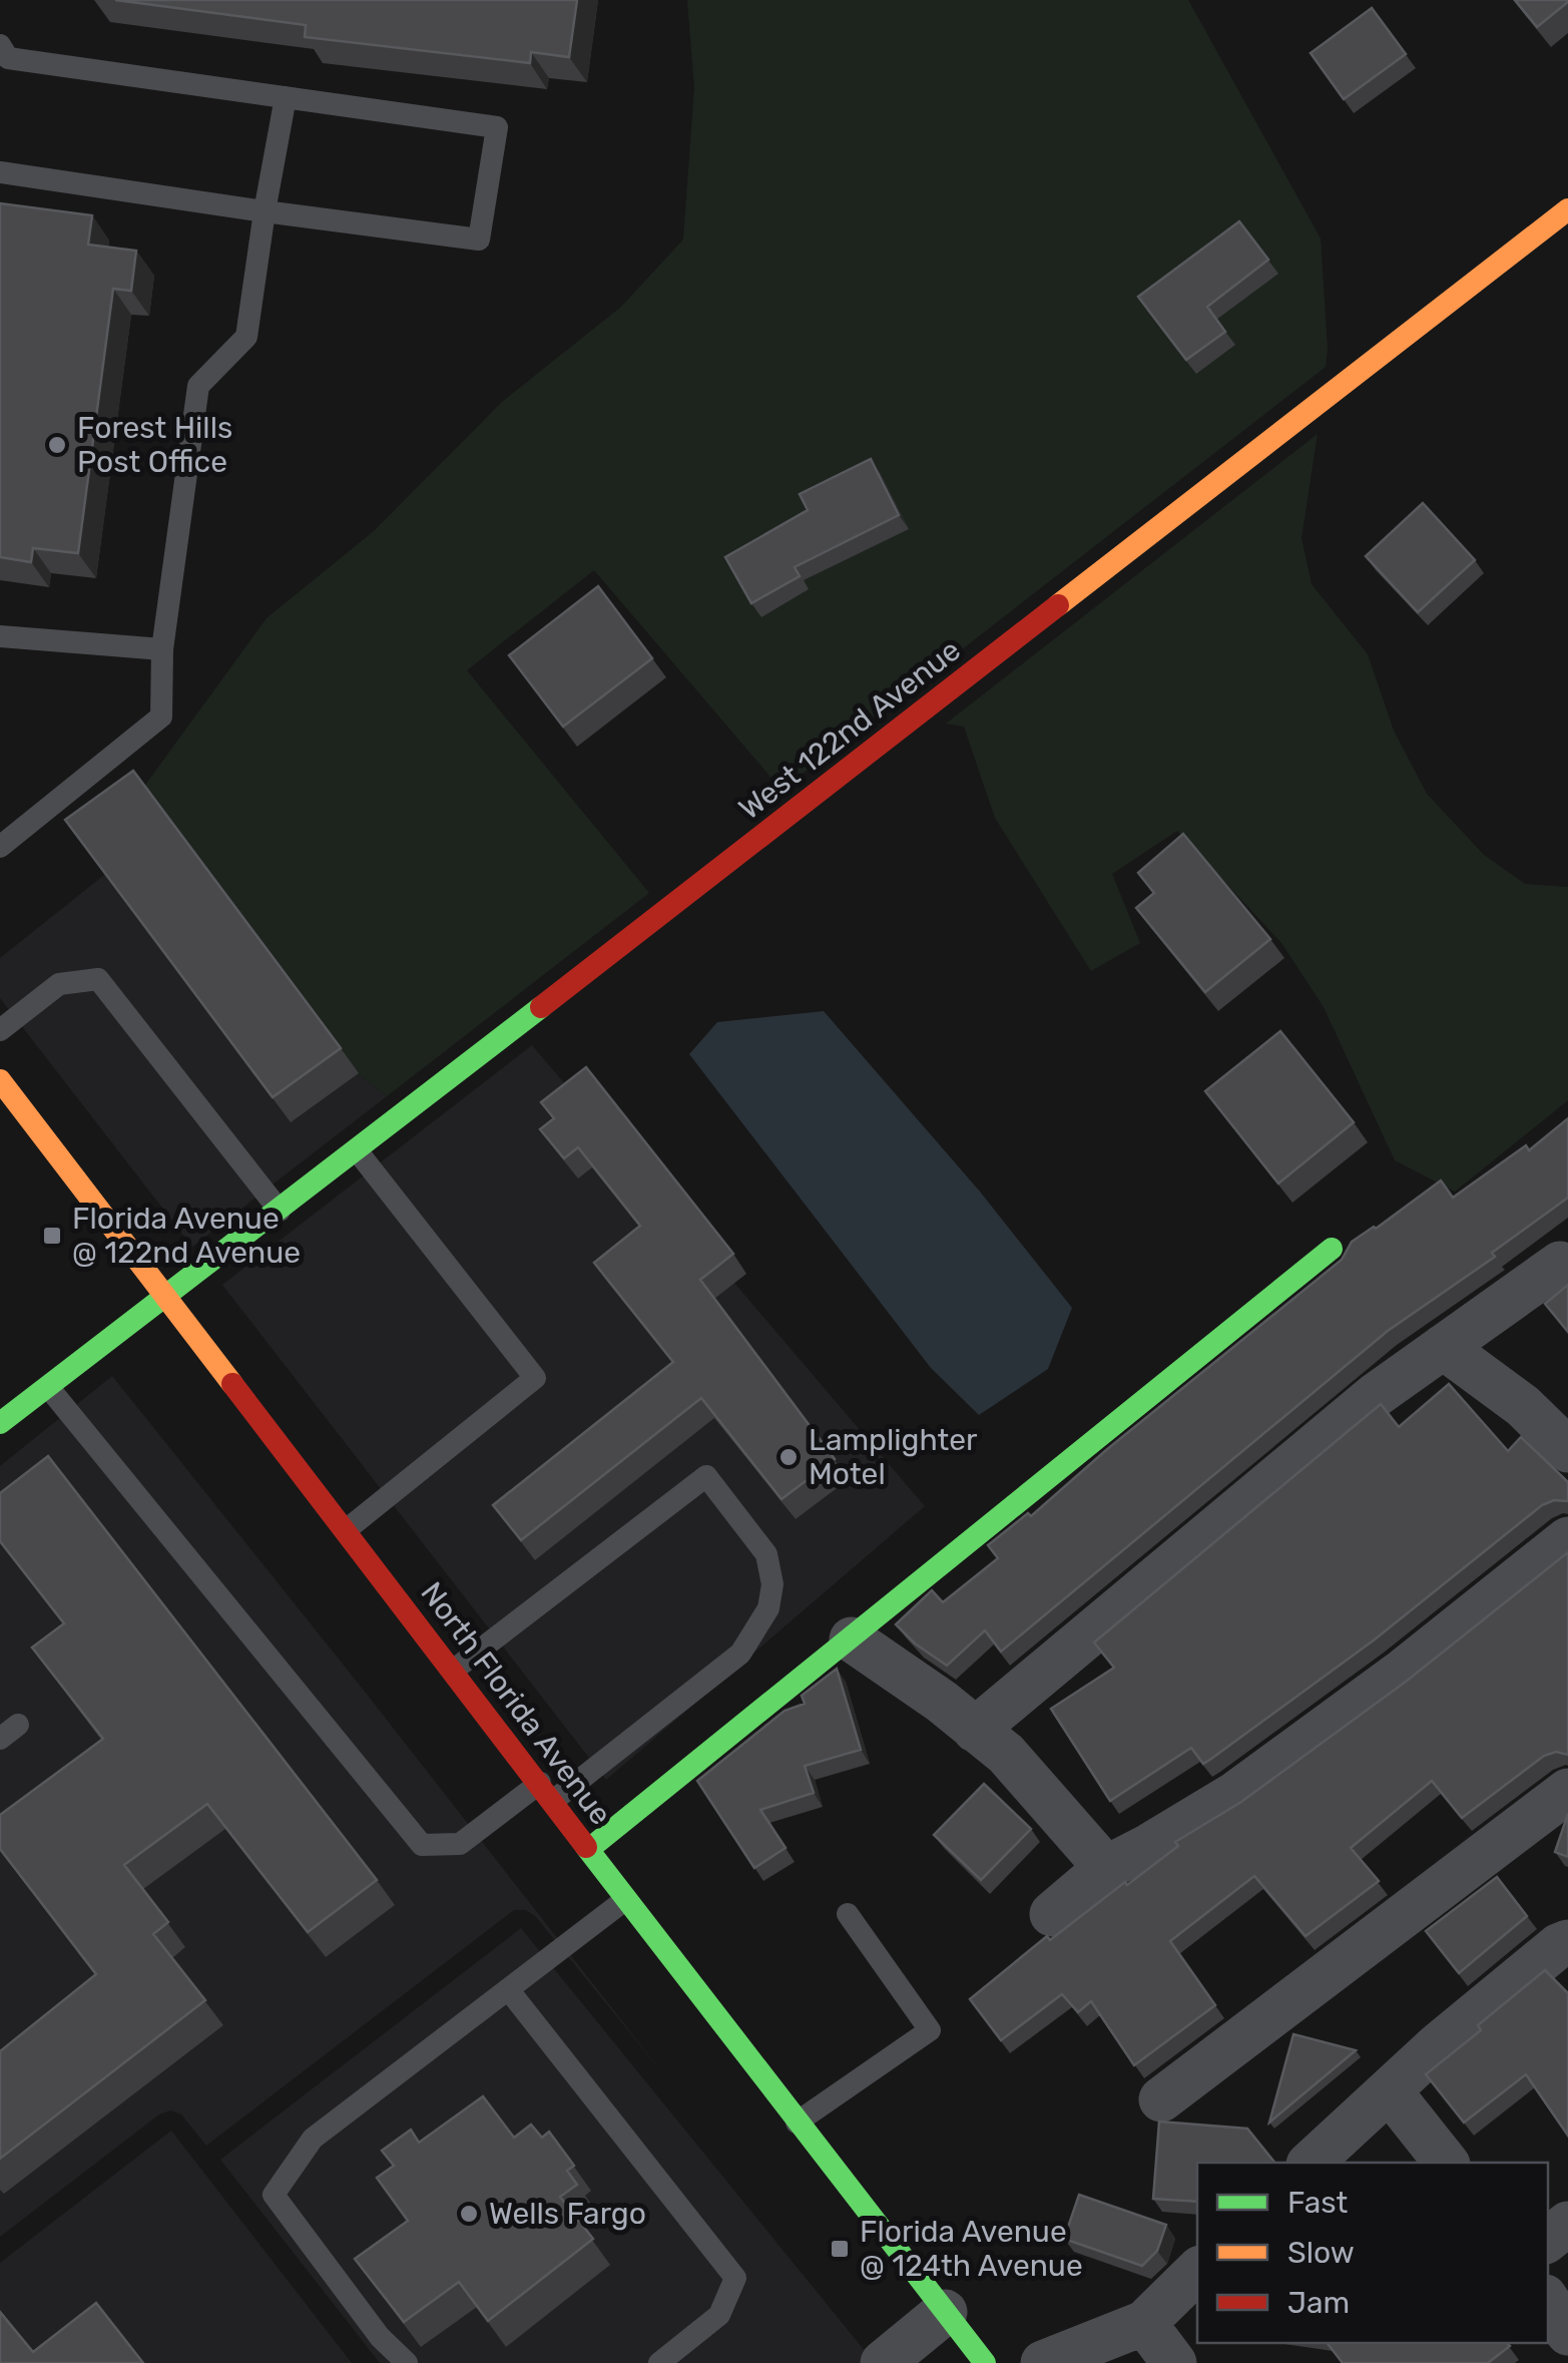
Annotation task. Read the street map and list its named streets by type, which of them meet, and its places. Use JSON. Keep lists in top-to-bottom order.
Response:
{
  "streets": {
    "street": ["West 122nd Avenue", "North Florida Avenue"]
  },
  "crossings": [
    ["West 122nd Avenue", "North Florida Avenue"]
  ],
  "places": {
    "other": ["Forest Hills Post Office", "Lamplighter Motel", "Wells Fargo"],
    "transit": ["Florida Avenue @ 122nd Avenue", "Florida Avenue @ 124th Avenue"]
  },
  "legend": ["Fast", "Slow", "Jam"]
}
